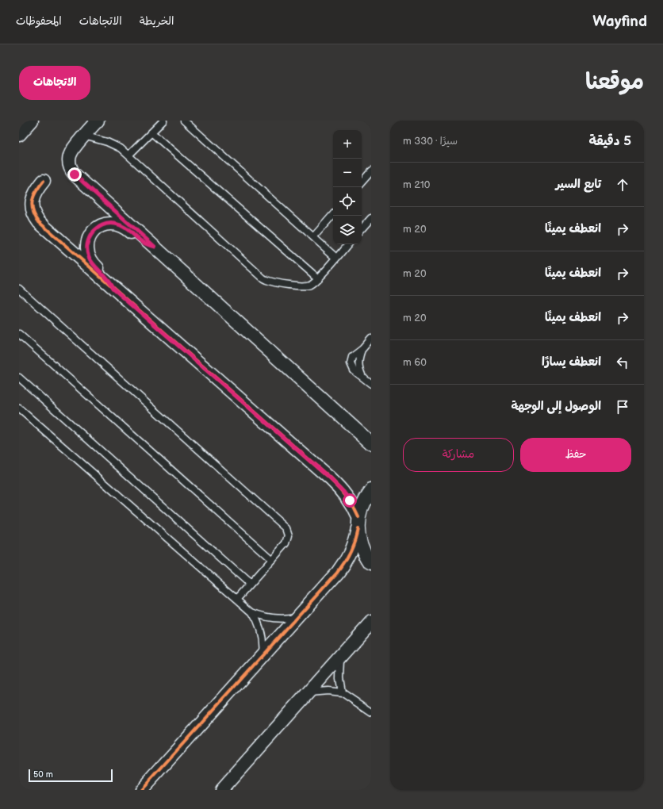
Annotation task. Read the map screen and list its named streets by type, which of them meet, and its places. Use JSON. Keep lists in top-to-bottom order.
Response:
{
  "scale_bar": "50 m",
  "page": {
    "header": "Wayfind",
    "nav": ["الخريطة", "الاتجاهات", "المحفوظات"],
    "title": "موقعنا",
    "buttons": [
      "الاتجاهات",
      ["حفظ", "مشاركة"]
    ],
    "heading": ["5 دقيقة", "سيرًا · 330 m"],
    "map_buttons": ["+", "−"],
    "list": [
      ["تابع السير", "210 m"],
      ["انعطف يمينًا", "20 m"],
      ["انعطف يمينًا", "20 m"],
      ["انعطف يمينًا", "20 m"],
      ["انعطف يسارًا", "60 m"],
      "الوصول إلى الوجهة"
    ],
    "scale": "50 m"
  }
}
